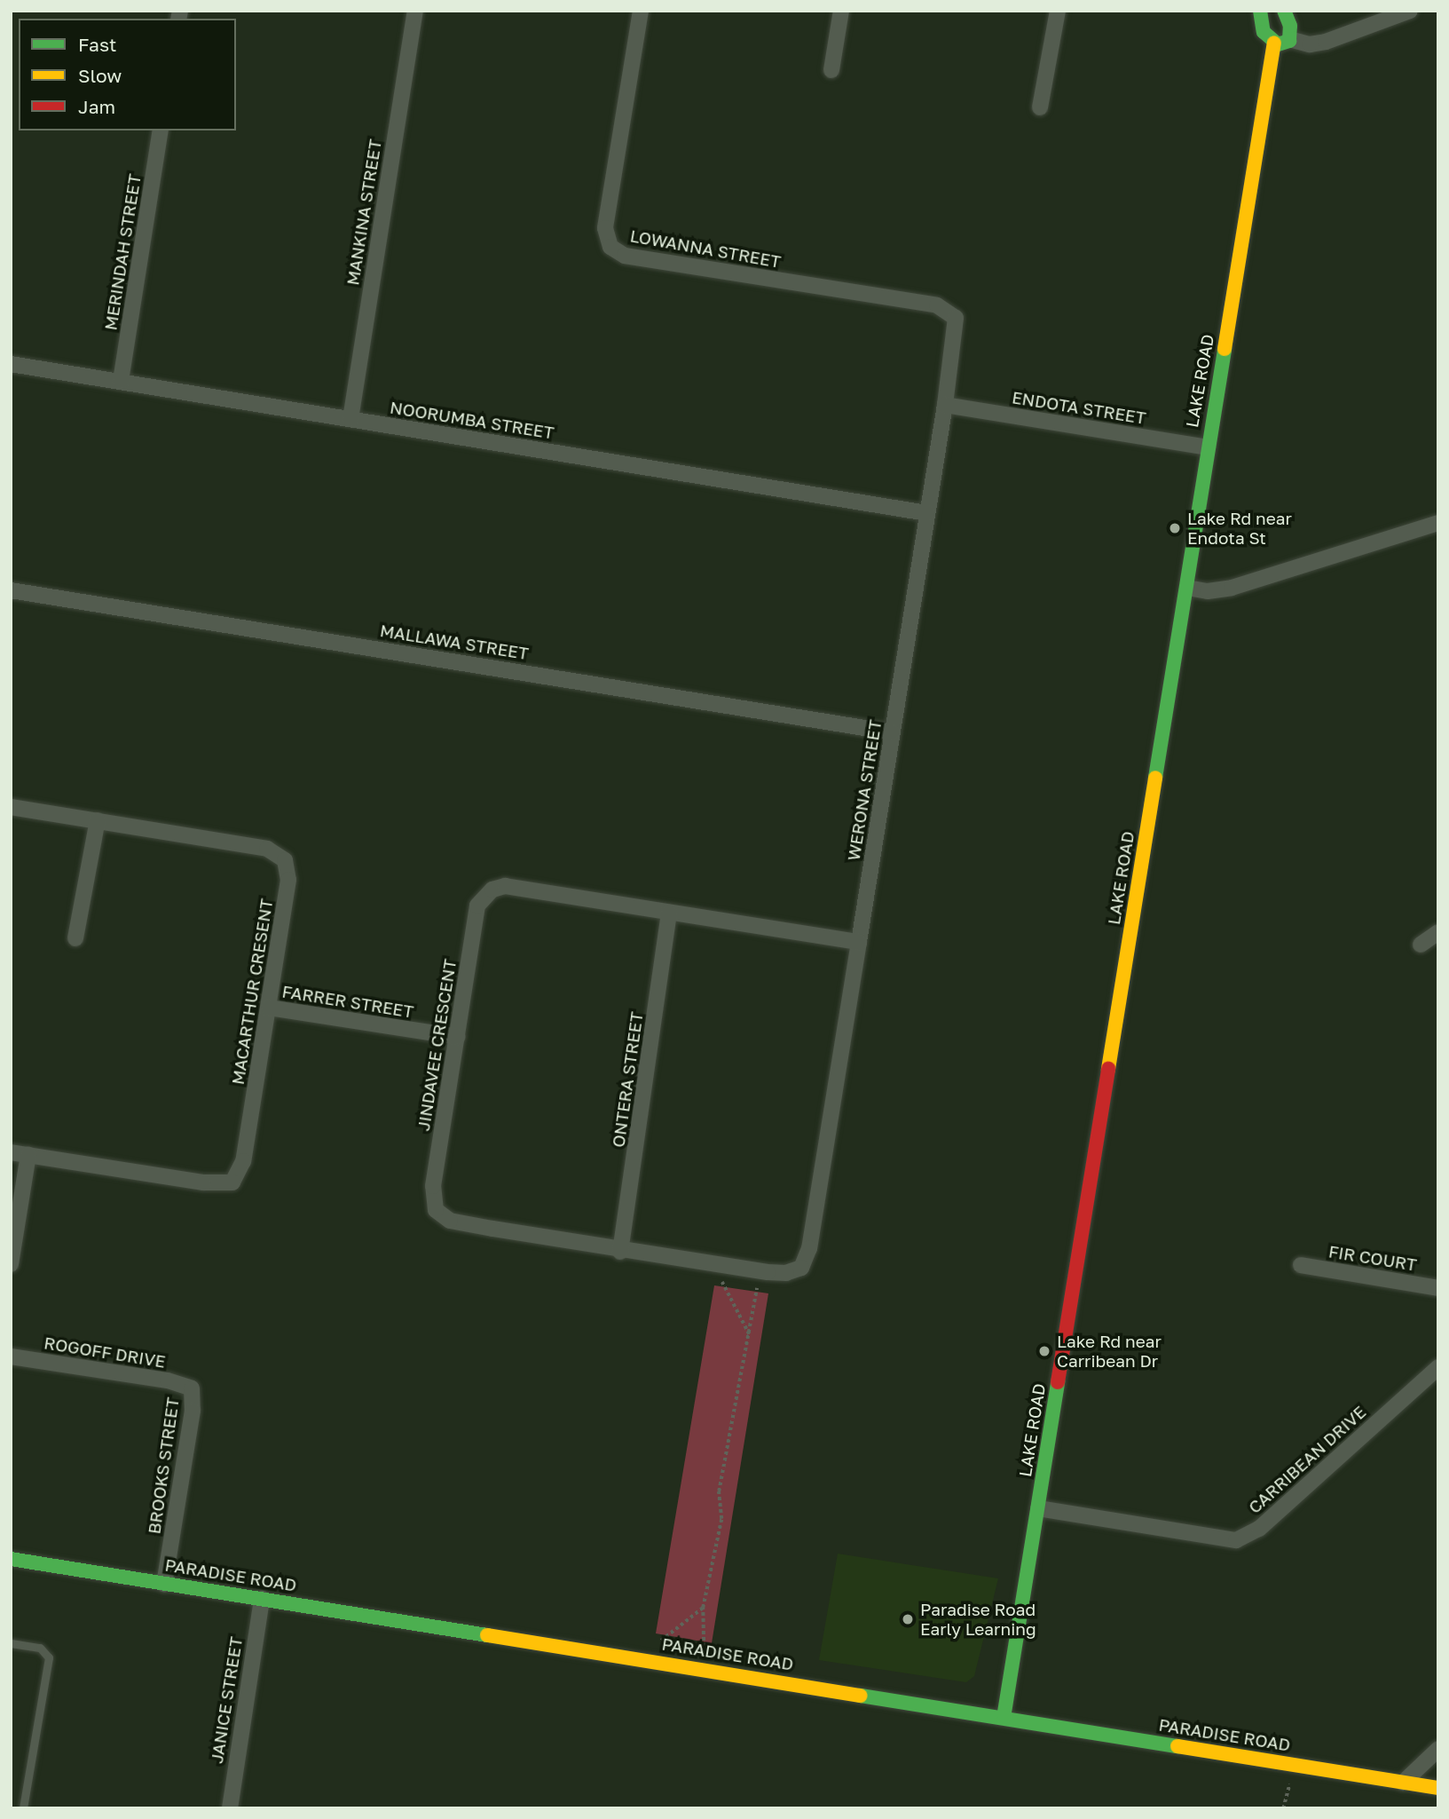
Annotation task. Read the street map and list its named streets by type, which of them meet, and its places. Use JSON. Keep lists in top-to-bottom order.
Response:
{
  "streets": {
    "street": [
      "MANKINA STREET",
      "LOWANNA STREET",
      "MERINDAH STREET",
      "LAKE ROAD",
      "ENDOTA STREET",
      "NOORUMBA STREET",
      "MALLAWA STREET",
      "WERONA STREET",
      "MACARTHUR CRESENT",
      "FARRER STREET",
      "JINDAVEE CRESCENT",
      "ONTERA STREET",
      "FIR COURT",
      "ROGOFF DRIVE",
      "CARRIBEAN DRIVE",
      "BROOKS STREET",
      "PARADISE ROAD",
      "JANICE STREET"
    ]
  },
  "crossings": [
    ["MANKINA STREET", "NOORUMBA STREET"],
    ["LOWANNA STREET", "WERONA STREET"],
    ["MERINDAH STREET", "NOORUMBA STREET"],
    ["LAKE ROAD", "ENDOTA STREET"],
    ["LAKE ROAD", "CARRIBEAN DRIVE"],
    ["LAKE ROAD", "PARADISE ROAD"],
    ["ENDOTA STREET", "WERONA STREET"],
    ["NOORUMBA STREET", "WERONA STREET"],
    ["MALLAWA STREET", "WERONA STREET"],
    ["WERONA STREET", "JINDAVEE CRESCENT"],
    ["MACARTHUR CRESENT", "FARRER STREET"],
    ["FARRER STREET", "JINDAVEE CRESCENT"],
    ["JINDAVEE CRESCENT", "ONTERA STREET"],
    ["ROGOFF DRIVE", "BROOKS STREET"],
    ["BROOKS STREET", "PARADISE ROAD"],
    ["PARADISE ROAD", "JANICE STREET"]
  ],
  "places": ["Lake Rd near Endota St", "Lake Rd near Carribean Dr", "Paradise Road Early Learning"],
  "legend": ["Fast", "Slow", "Jam"]
}
